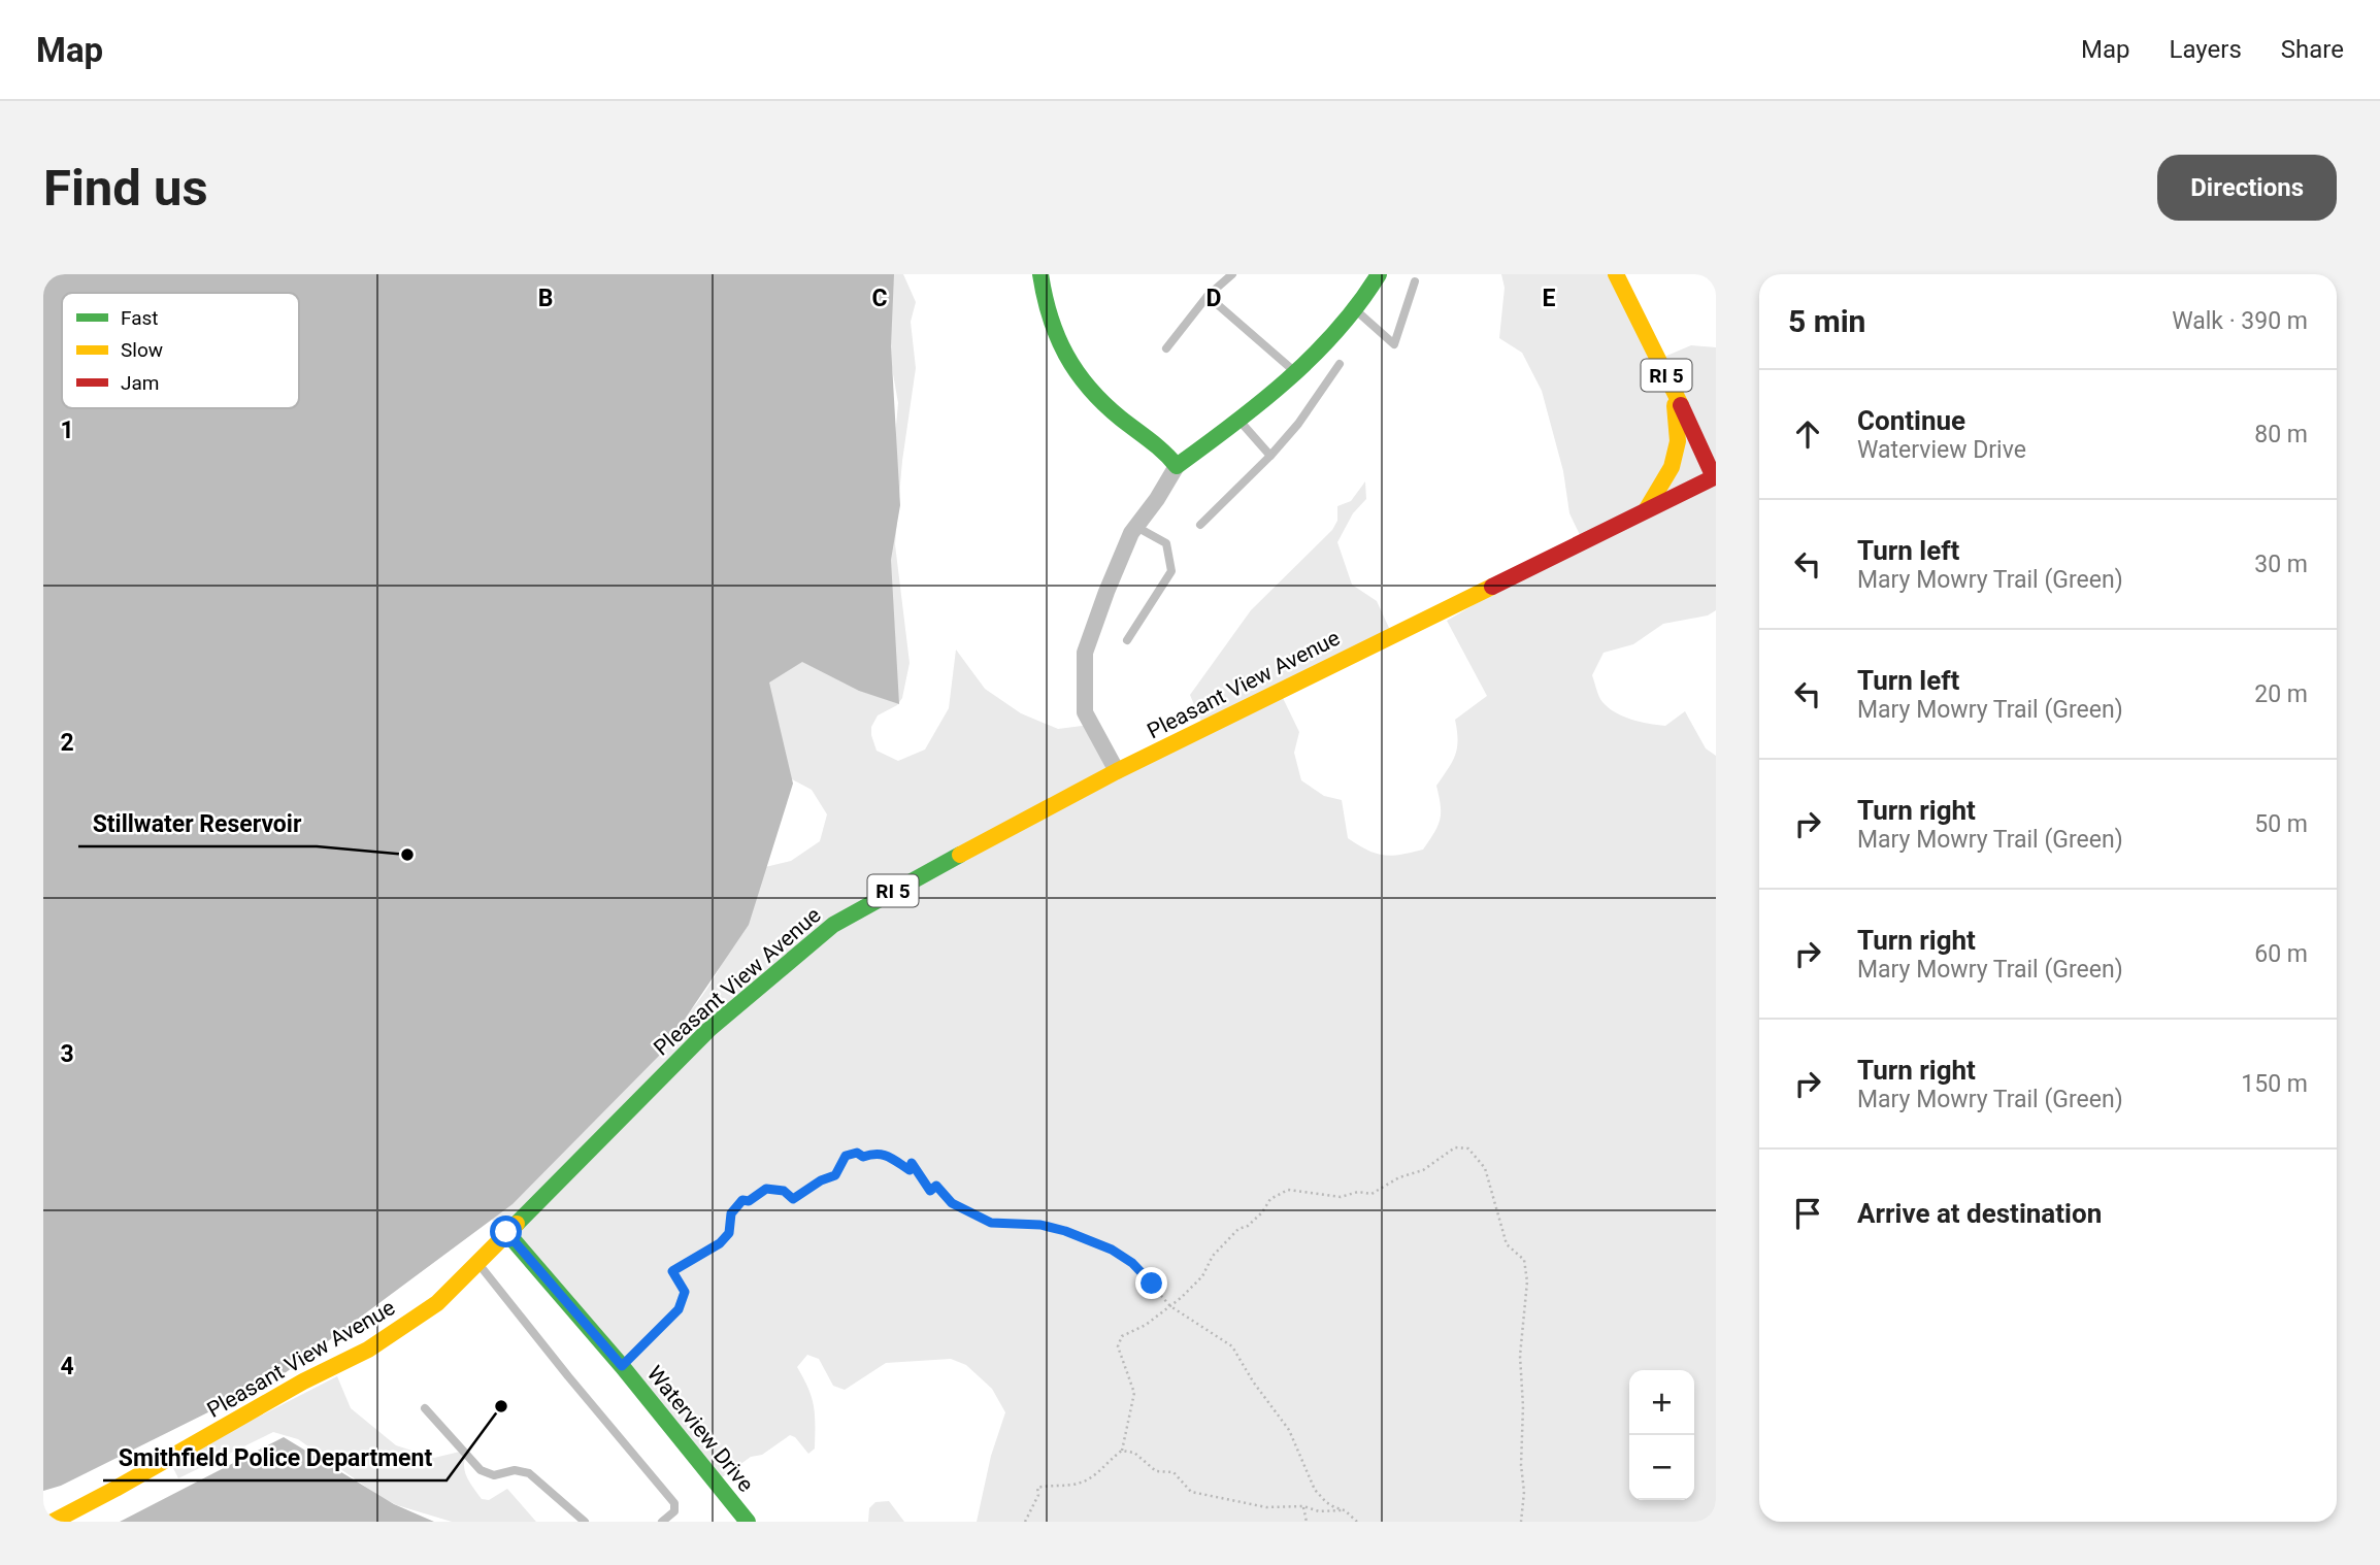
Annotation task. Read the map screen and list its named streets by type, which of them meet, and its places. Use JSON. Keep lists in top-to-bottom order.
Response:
{
  "streets": {
    "main road": ["RI 5", "Pleasant View Avenue", "Waterview Drive"]
  },
  "crossings": [
    ["RI 5", "Pleasant View Avenue"],
    ["Pleasant View Avenue", "Waterview Drive"]
  ],
  "places": ["Stillwater Reservoir", "Smithfield Police Department"],
  "legend": ["Fast", "Slow", "Jam"],
  "page": {
    "header": "Map",
    "nav": ["Map", "Layers", "Share"],
    "buttons": "Directions",
    "title": "Find us",
    "heading": ["5 min", "Walk · 390 m"],
    "list": [
      ["Continue", "Waterview Drive", "80 m"],
      ["Turn left", "Mary Mowry Trail (Green)", "30 m"],
      ["Turn left", "Mary Mowry Trail (Green)", "20 m"],
      ["Turn right", "Mary Mowry Trail (Green)", "50 m"],
      ["Turn right", "Mary Mowry Trail (Green)", "60 m"],
      ["Turn right", "Mary Mowry Trail (Green)", "150 m"],
      "Arrive at destination"
    ],
    "map_buttons": ["+", "−"]
  },
  "grid": {
    "columns": [
      "B",
      "C",
      "D",
      "E"
    ],
    "rows": [
      "1",
      "2",
      "3",
      "4"
    ]
  }
}
